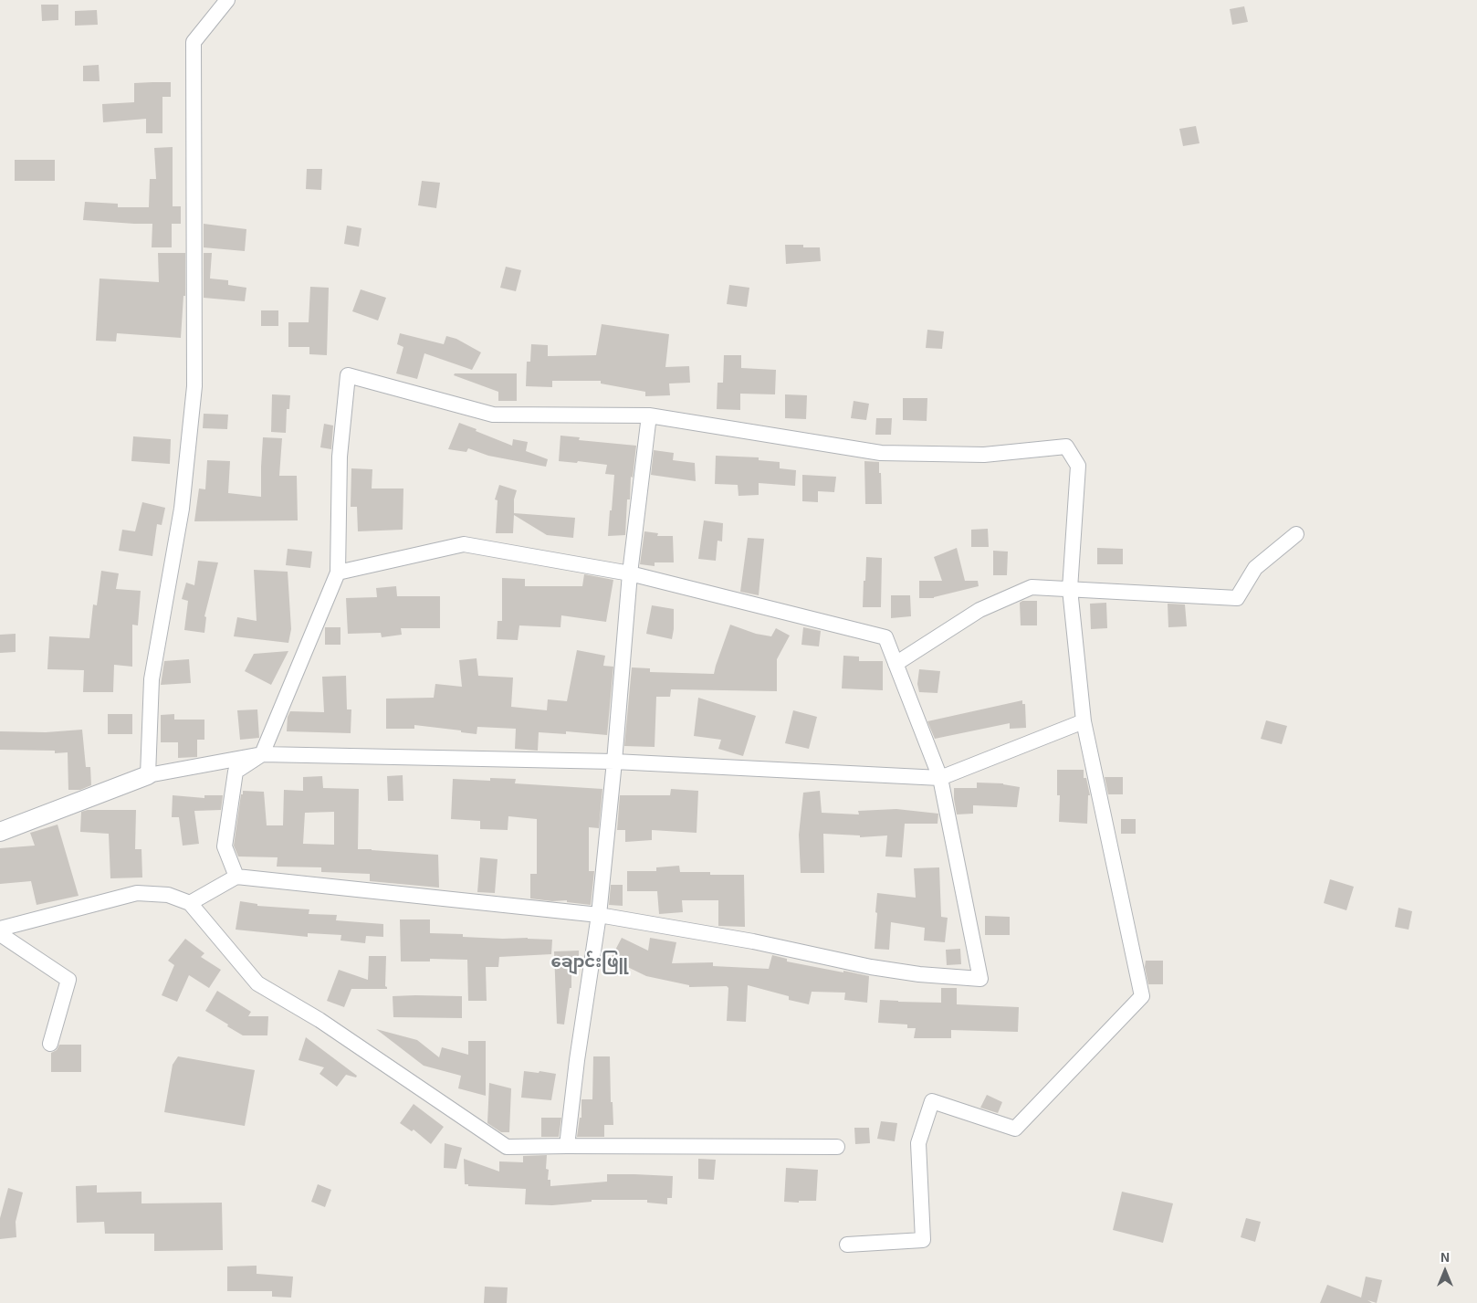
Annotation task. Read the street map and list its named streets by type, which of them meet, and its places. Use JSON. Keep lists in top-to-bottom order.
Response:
{
  "districts": ["ချောင်းဖြူ"],
  "north": "top"
}
